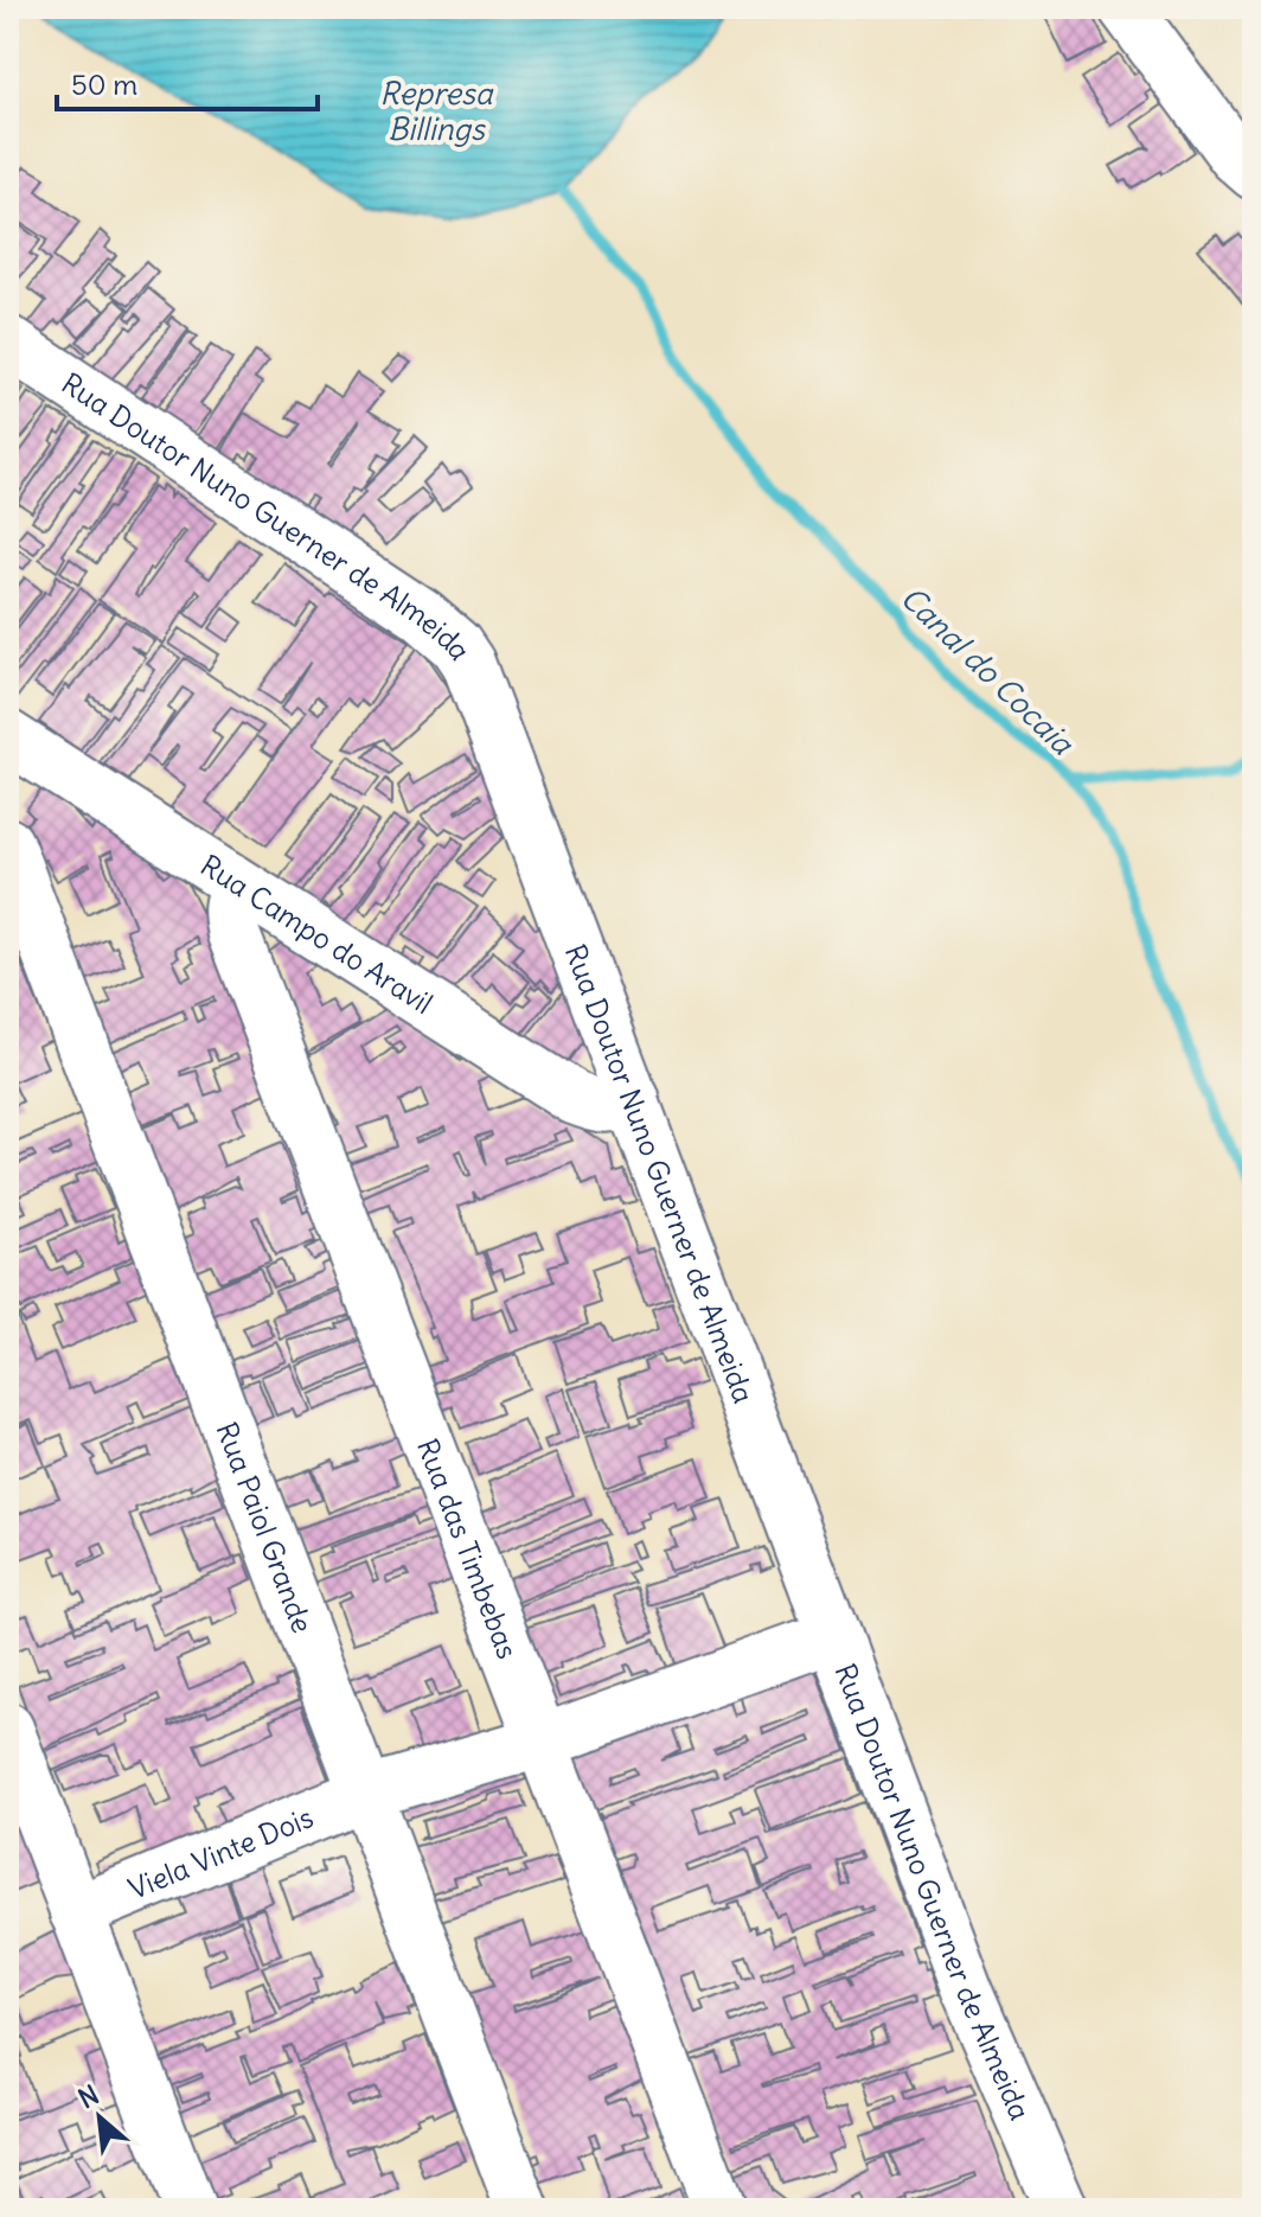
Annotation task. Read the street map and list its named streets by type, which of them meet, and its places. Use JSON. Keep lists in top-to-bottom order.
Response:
{
  "streets": {
    "street": [
      "Rua Doutor Nuno Guerner de Almeida",
      "Rua Campo do Aravil",
      "Rua Paiol Grande",
      "Rua das Timbebas",
      "Viela Vinte Dois"
    ]
  },
  "crossings": [
    ["Rua Doutor Nuno Guerner de Almeida", "Rua Campo do Aravil"],
    ["Rua Doutor Nuno Guerner de Almeida", "Viela Vinte Dois"],
    ["Rua Campo do Aravil", "Rua das Timbebas"],
    ["Rua Paiol Grande", "Viela Vinte Dois"],
    ["Rua das Timbebas", "Viela Vinte Dois"]
  ],
  "water": ["Represa Billings", "Canal do Cocaia"],
  "scale_bar": "50 m",
  "north": "top left"
}
